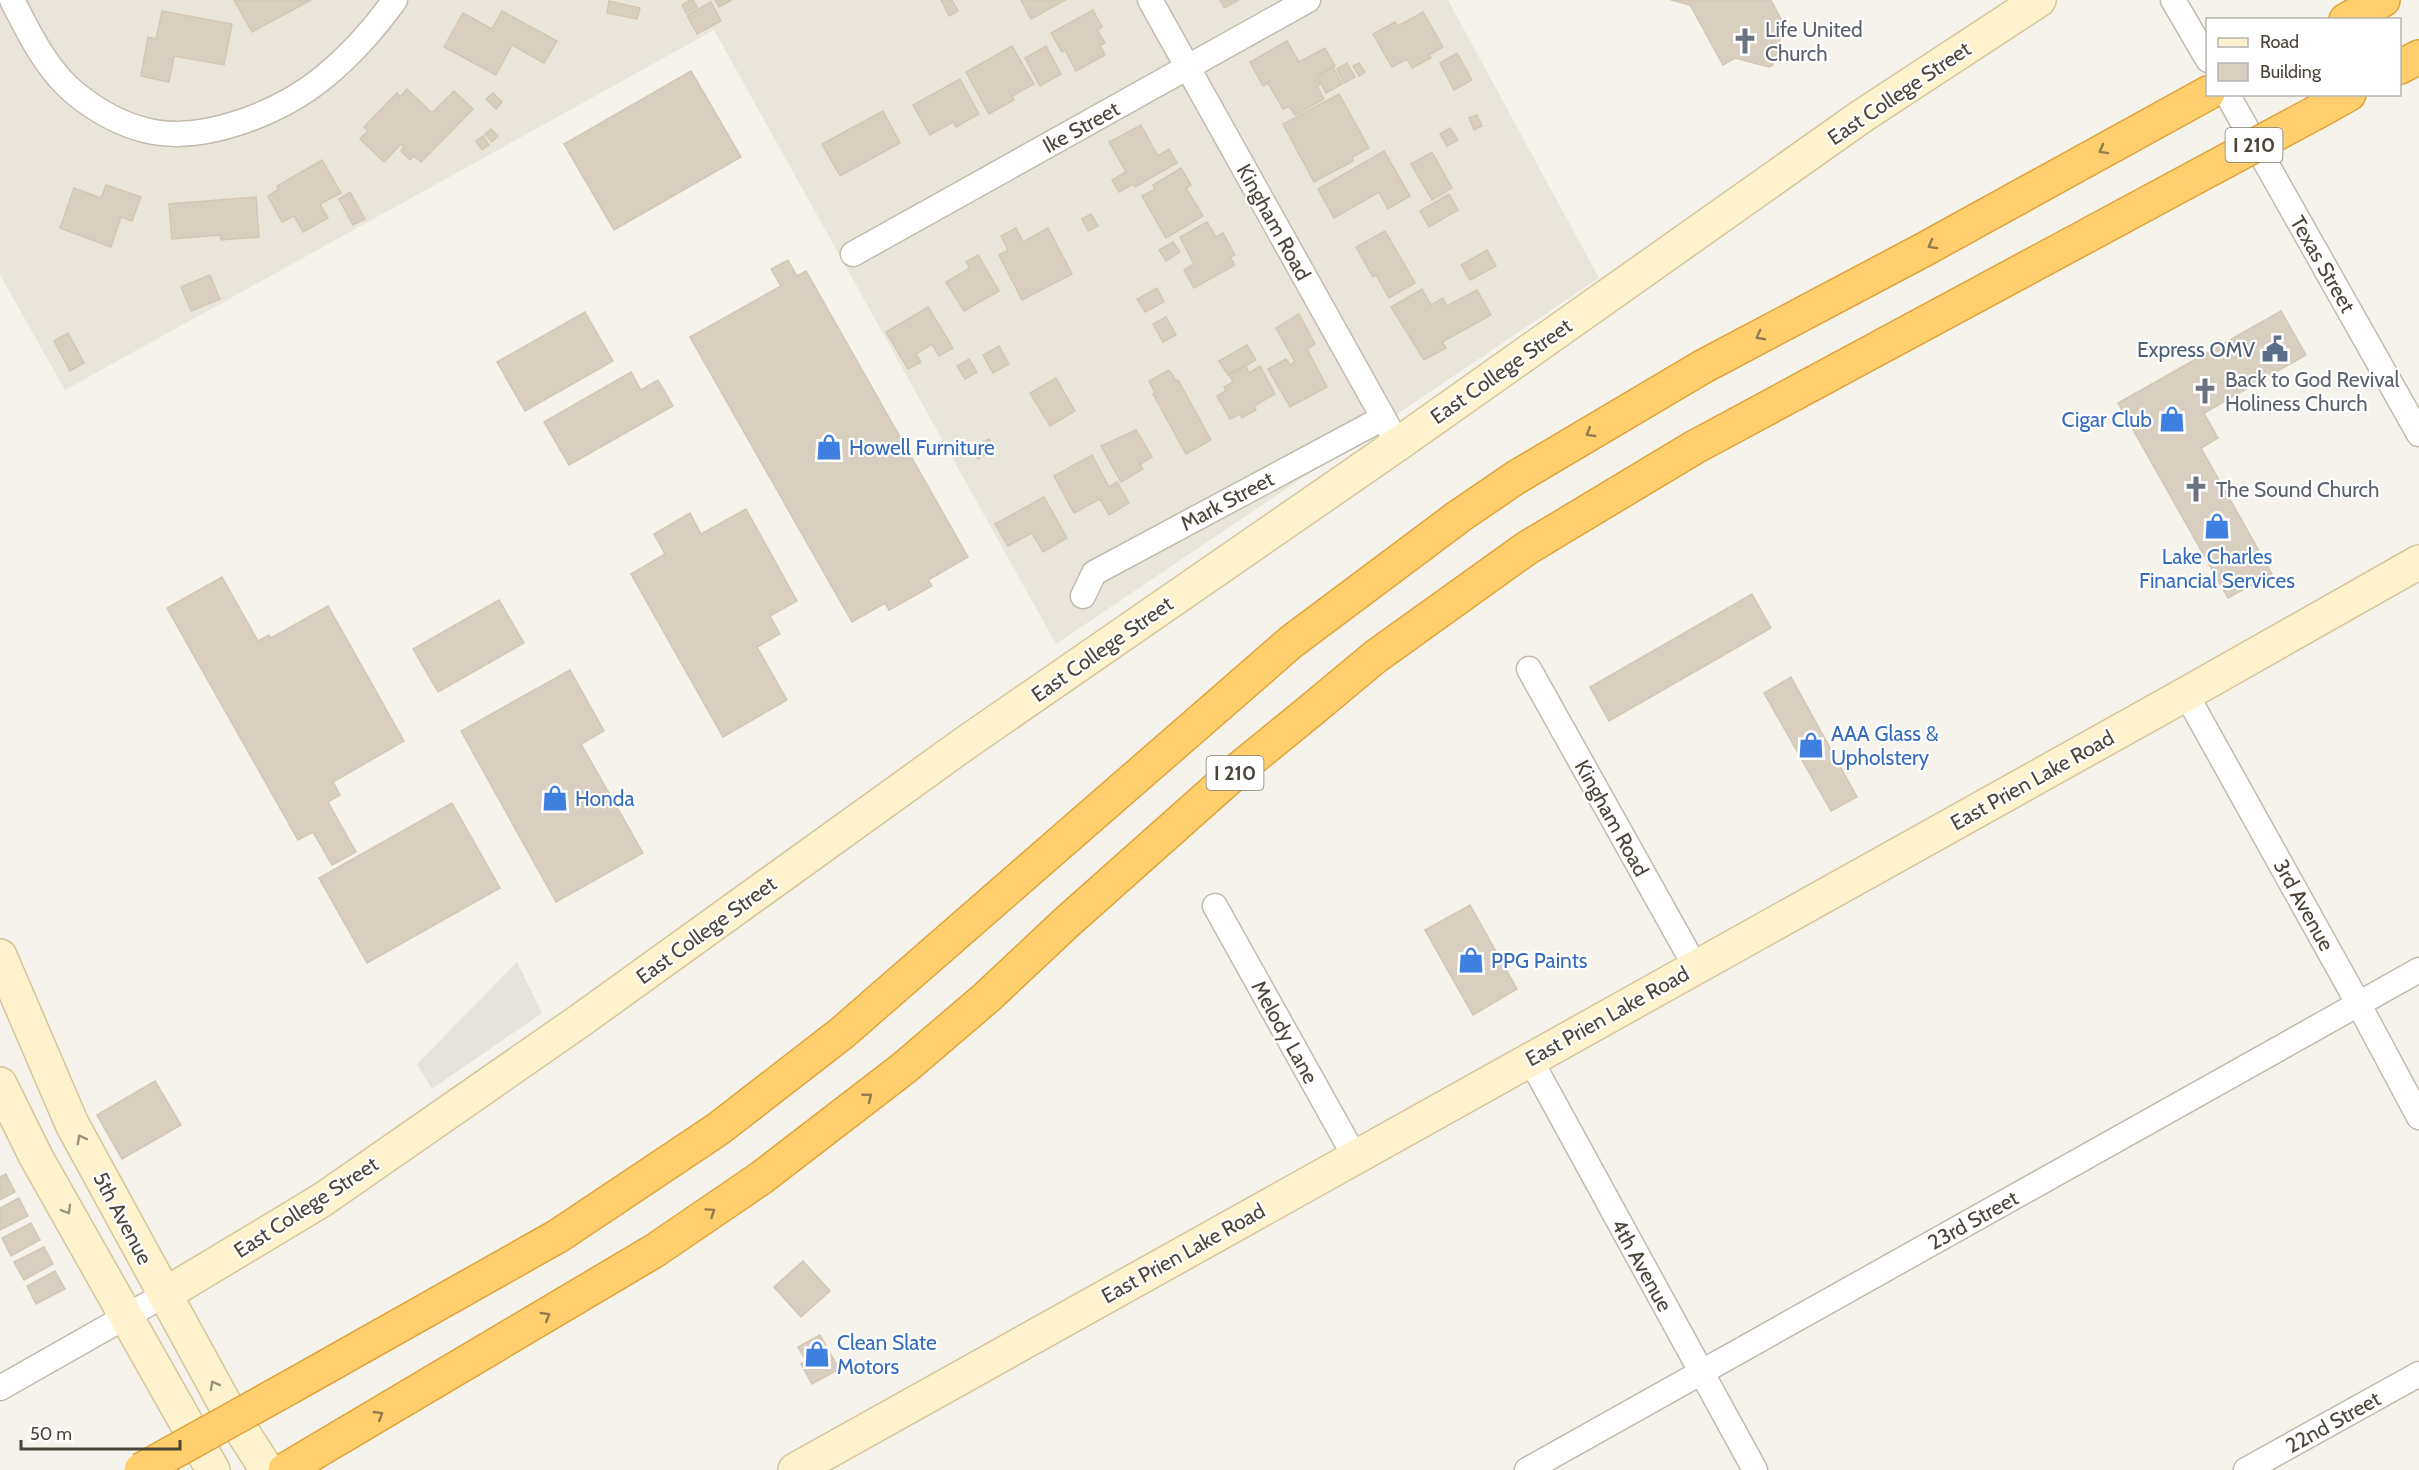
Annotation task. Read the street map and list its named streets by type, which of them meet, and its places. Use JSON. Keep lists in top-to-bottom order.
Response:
{
  "streets": {
    "highway": ["I 210"],
    "street": [
      "East College Street",
      "Ike Street",
      "Kingham Road",
      "Texas Street",
      "Mark Street",
      "East Prien Lake Road",
      "3rd Avenue",
      "Melody Lane",
      "5th Avenue",
      "23rd Street",
      "4th Avenue",
      "22nd Street"
    ]
  },
  "crossings": [
    ["East College Street", "Kingham Road"],
    ["East College Street", "Mark Street"],
    ["East College Street", "5th Avenue"],
    ["Ike Street", "Kingham Road"],
    ["Kingham Road", "Mark Street"],
    ["Kingham Road", "East Prien Lake Road"],
    ["East Prien Lake Road", "3rd Avenue"],
    ["East Prien Lake Road", "Melody Lane"],
    ["East Prien Lake Road", "4th Avenue"],
    ["3rd Avenue", "23rd Street"],
    ["23rd Street", "4th Avenue"]
  ],
  "places": {
    "church": ["Life United Church", "Back to God Revival Holiness Church", "The Sound Church"],
    "public building": ["Express OMV"],
    "shop": [
      "Cigar Club",
      "Howell Furniture",
      "Lake Charles Financial Services",
      "AAA Glass & Upholstery",
      "Honda",
      "PPG Paints",
      "Clean Slate Motors"
    ]
  },
  "legend": ["Road", "Building"],
  "scale_bar": "50 m"
}
